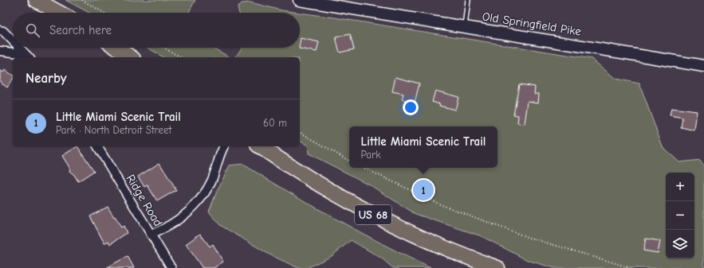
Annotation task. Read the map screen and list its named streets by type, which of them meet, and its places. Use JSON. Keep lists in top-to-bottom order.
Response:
{
  "streets": {
    "highway": ["US 68"],
    "street": ["Old Springfield Pike", "Ridge Road"]
  },
  "page": {
    "search": "Search here",
    "heading": "Nearby",
    "list": [
      {
        "mark": "1",
        "name": "Little Miami Scenic Trail",
        "note": "Park · North Detroit Street",
        "value": "60 m"
      }
    ],
    "popup": ["Little Miami Scenic Trail", "Park"],
    "map_buttons": ["+", "−"],
    "pins": "1"
  }
}
